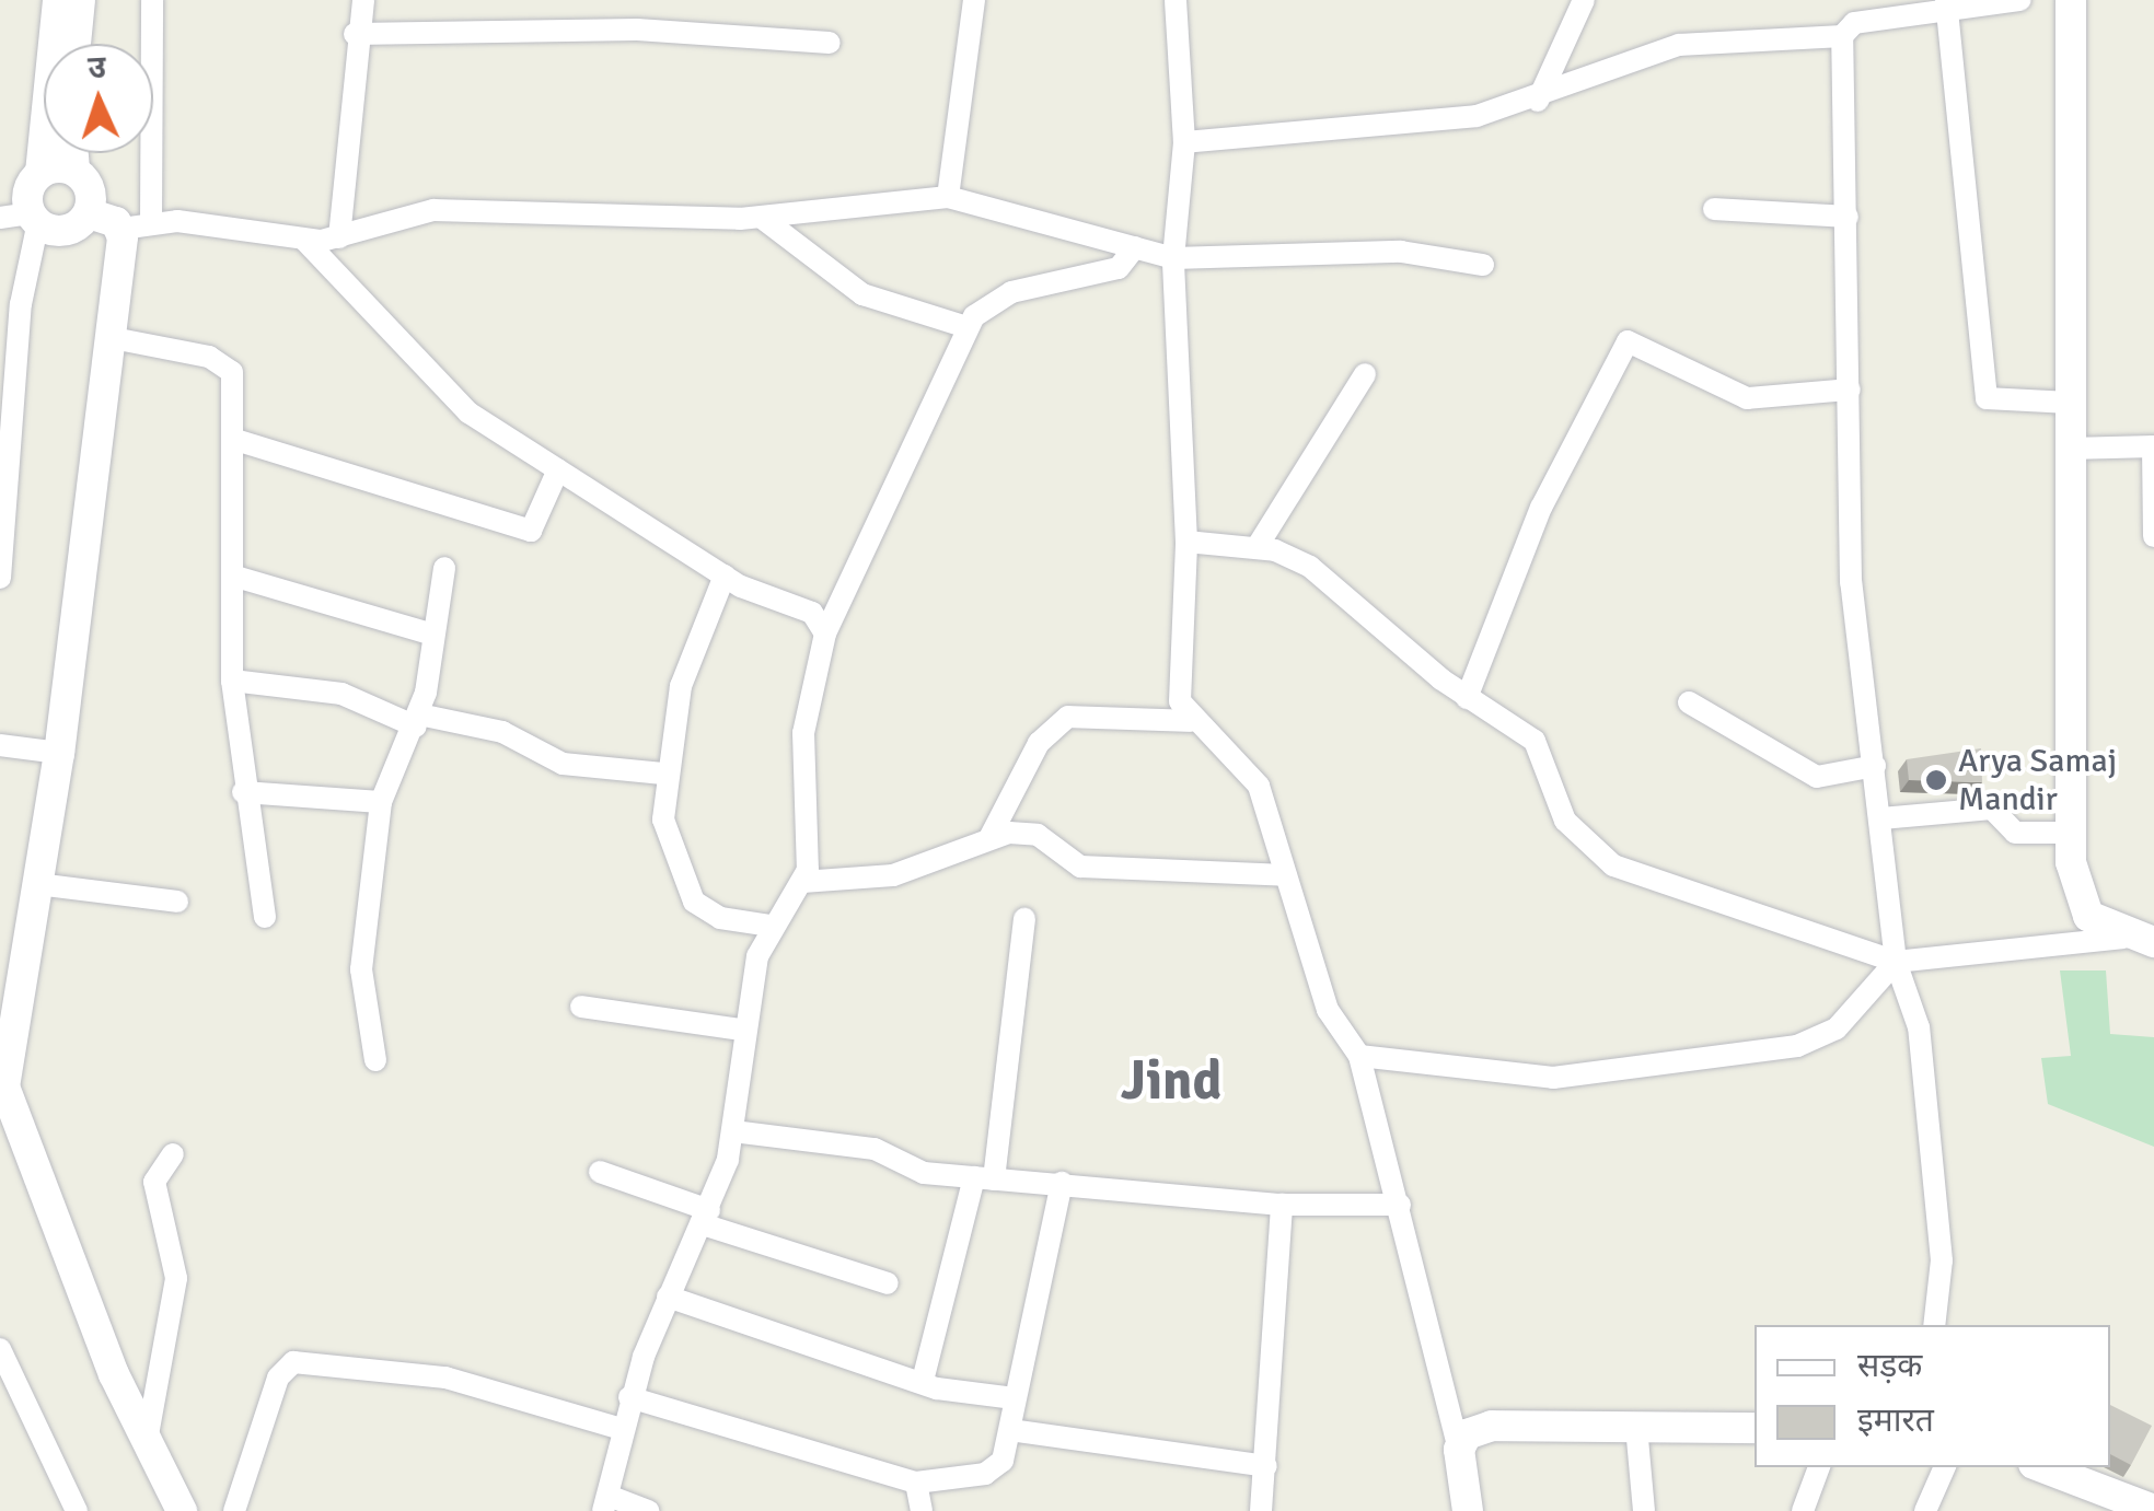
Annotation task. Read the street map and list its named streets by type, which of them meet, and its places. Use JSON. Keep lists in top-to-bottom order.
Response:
{
  "districts": ["Jind"],
  "places": ["Arya Samaj Mandir"],
  "legend": ["सड़क", "इमारत"],
  "north": "top"
}
